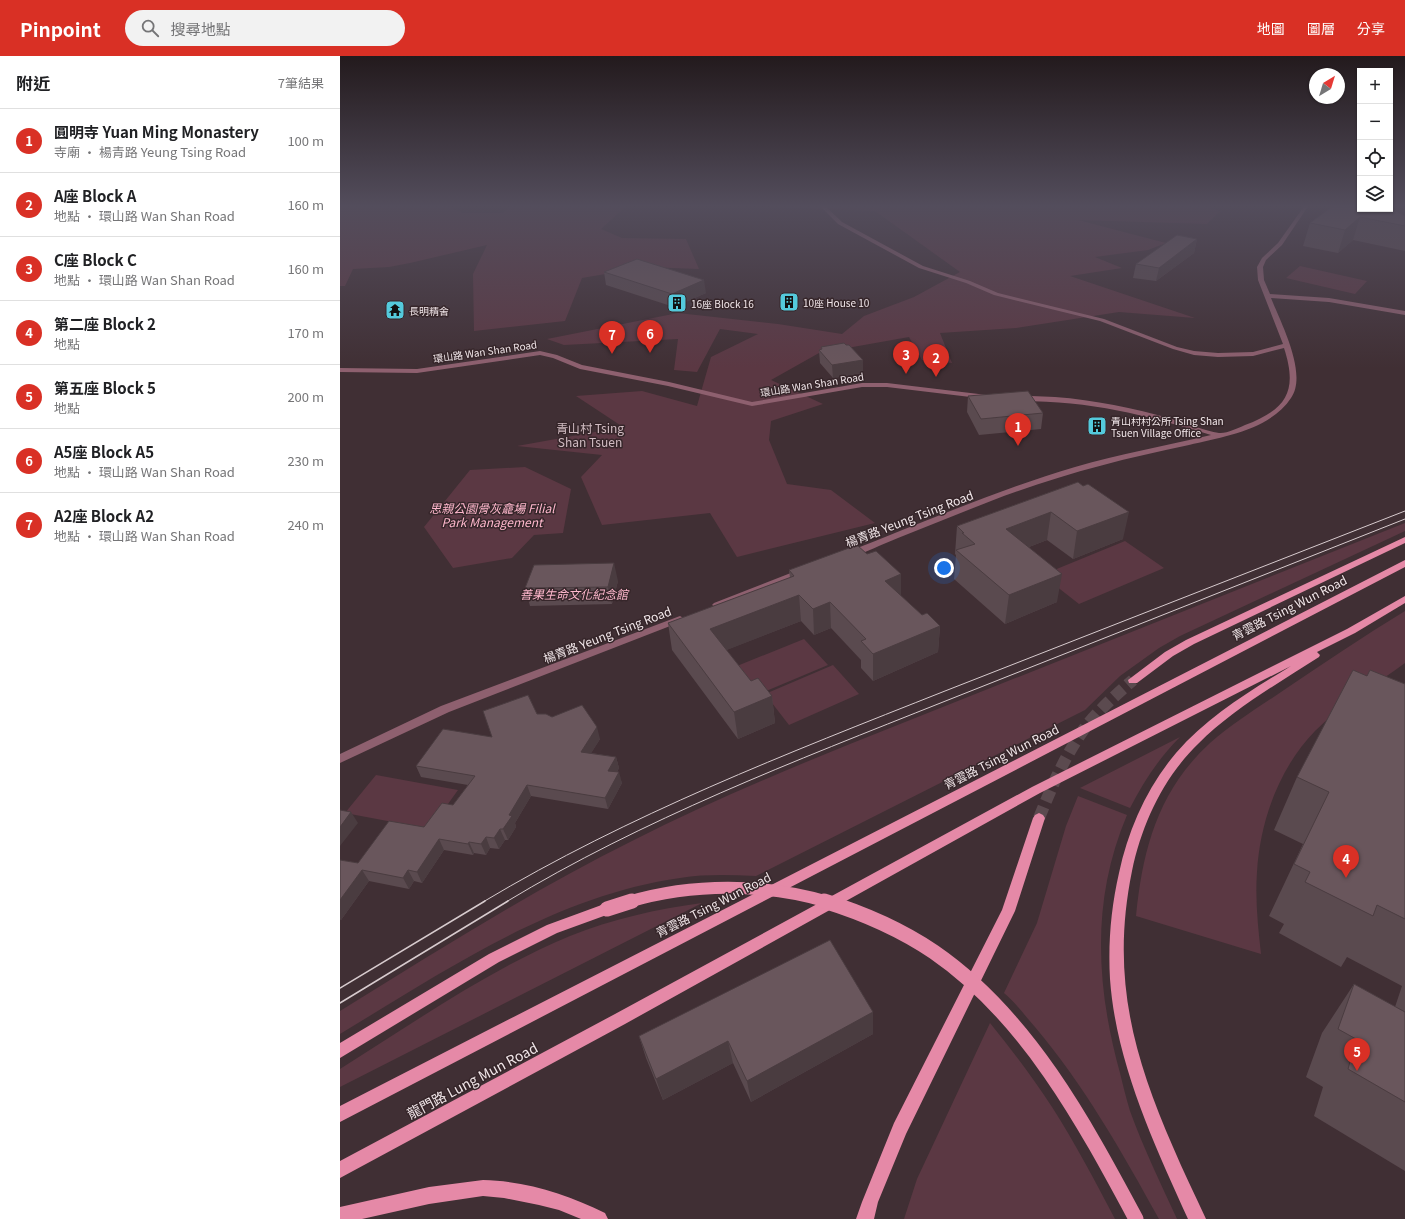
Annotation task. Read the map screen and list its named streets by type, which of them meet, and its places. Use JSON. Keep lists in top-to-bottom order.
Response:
{
  "streets": {
    "main road": ["青雲路 Tsing Wun Road", "龍門路 Lung Mun Road"],
    "street": ["環山路 Wan Shan Road", "楊青路 Yeung Tsing Road"]
  },
  "districts": ["青山村 Tsing Shan Tsuen"],
  "parks": ["思親公園骨灰龕場 Filial Park Management", "善果生命文化紀念館"],
  "places": {
    "building": ["10座 House 10", "16座 Block 16", "青山村村公所 Tsing Shan Tsuen Village Office"],
    "temple": ["長明精舍"]
  },
  "north": "top right",
  "page": {
    "header": "Pinpoint",
    "search": "搜尋地點",
    "nav": ["地圖", "圖層", "分享"],
    "heading": ["附近", "7筆結果"],
    "map_buttons": ["+", "−"],
    "list": [
      {
        "mark": "1",
        "name": "圓明寺 Yuan Ming Monastery",
        "note": "寺廟 · 楊青路 Yeung Tsing Road",
        "value": "100 m"
      },
      {
        "mark": "2",
        "name": "A座 Block A",
        "note": "地點 · 環山路 Wan Shan Road",
        "value": "160 m"
      },
      {
        "mark": "3",
        "name": "C座 Block C",
        "note": "地點 · 環山路 Wan Shan Road",
        "value": "160 m"
      },
      {
        "mark": "4",
        "name": "第二座 Block 2",
        "note": "地點",
        "value": "170 m"
      },
      {
        "mark": "5",
        "name": "第五座 Block 5",
        "note": "地點",
        "value": "200 m"
      },
      {
        "mark": "6",
        "name": "A5座 Block A5",
        "note": "地點 · 環山路 Wan Shan Road",
        "value": "230 m"
      },
      {
        "mark": "7",
        "name": "A2座 Block A2",
        "note": "地點 · 環山路 Wan Shan Road",
        "value": "240 m"
      }
    ],
    "pins": [
      "6",
      "7",
      "3",
      "2",
      "1",
      "4",
      "5"
    ]
  }
}
